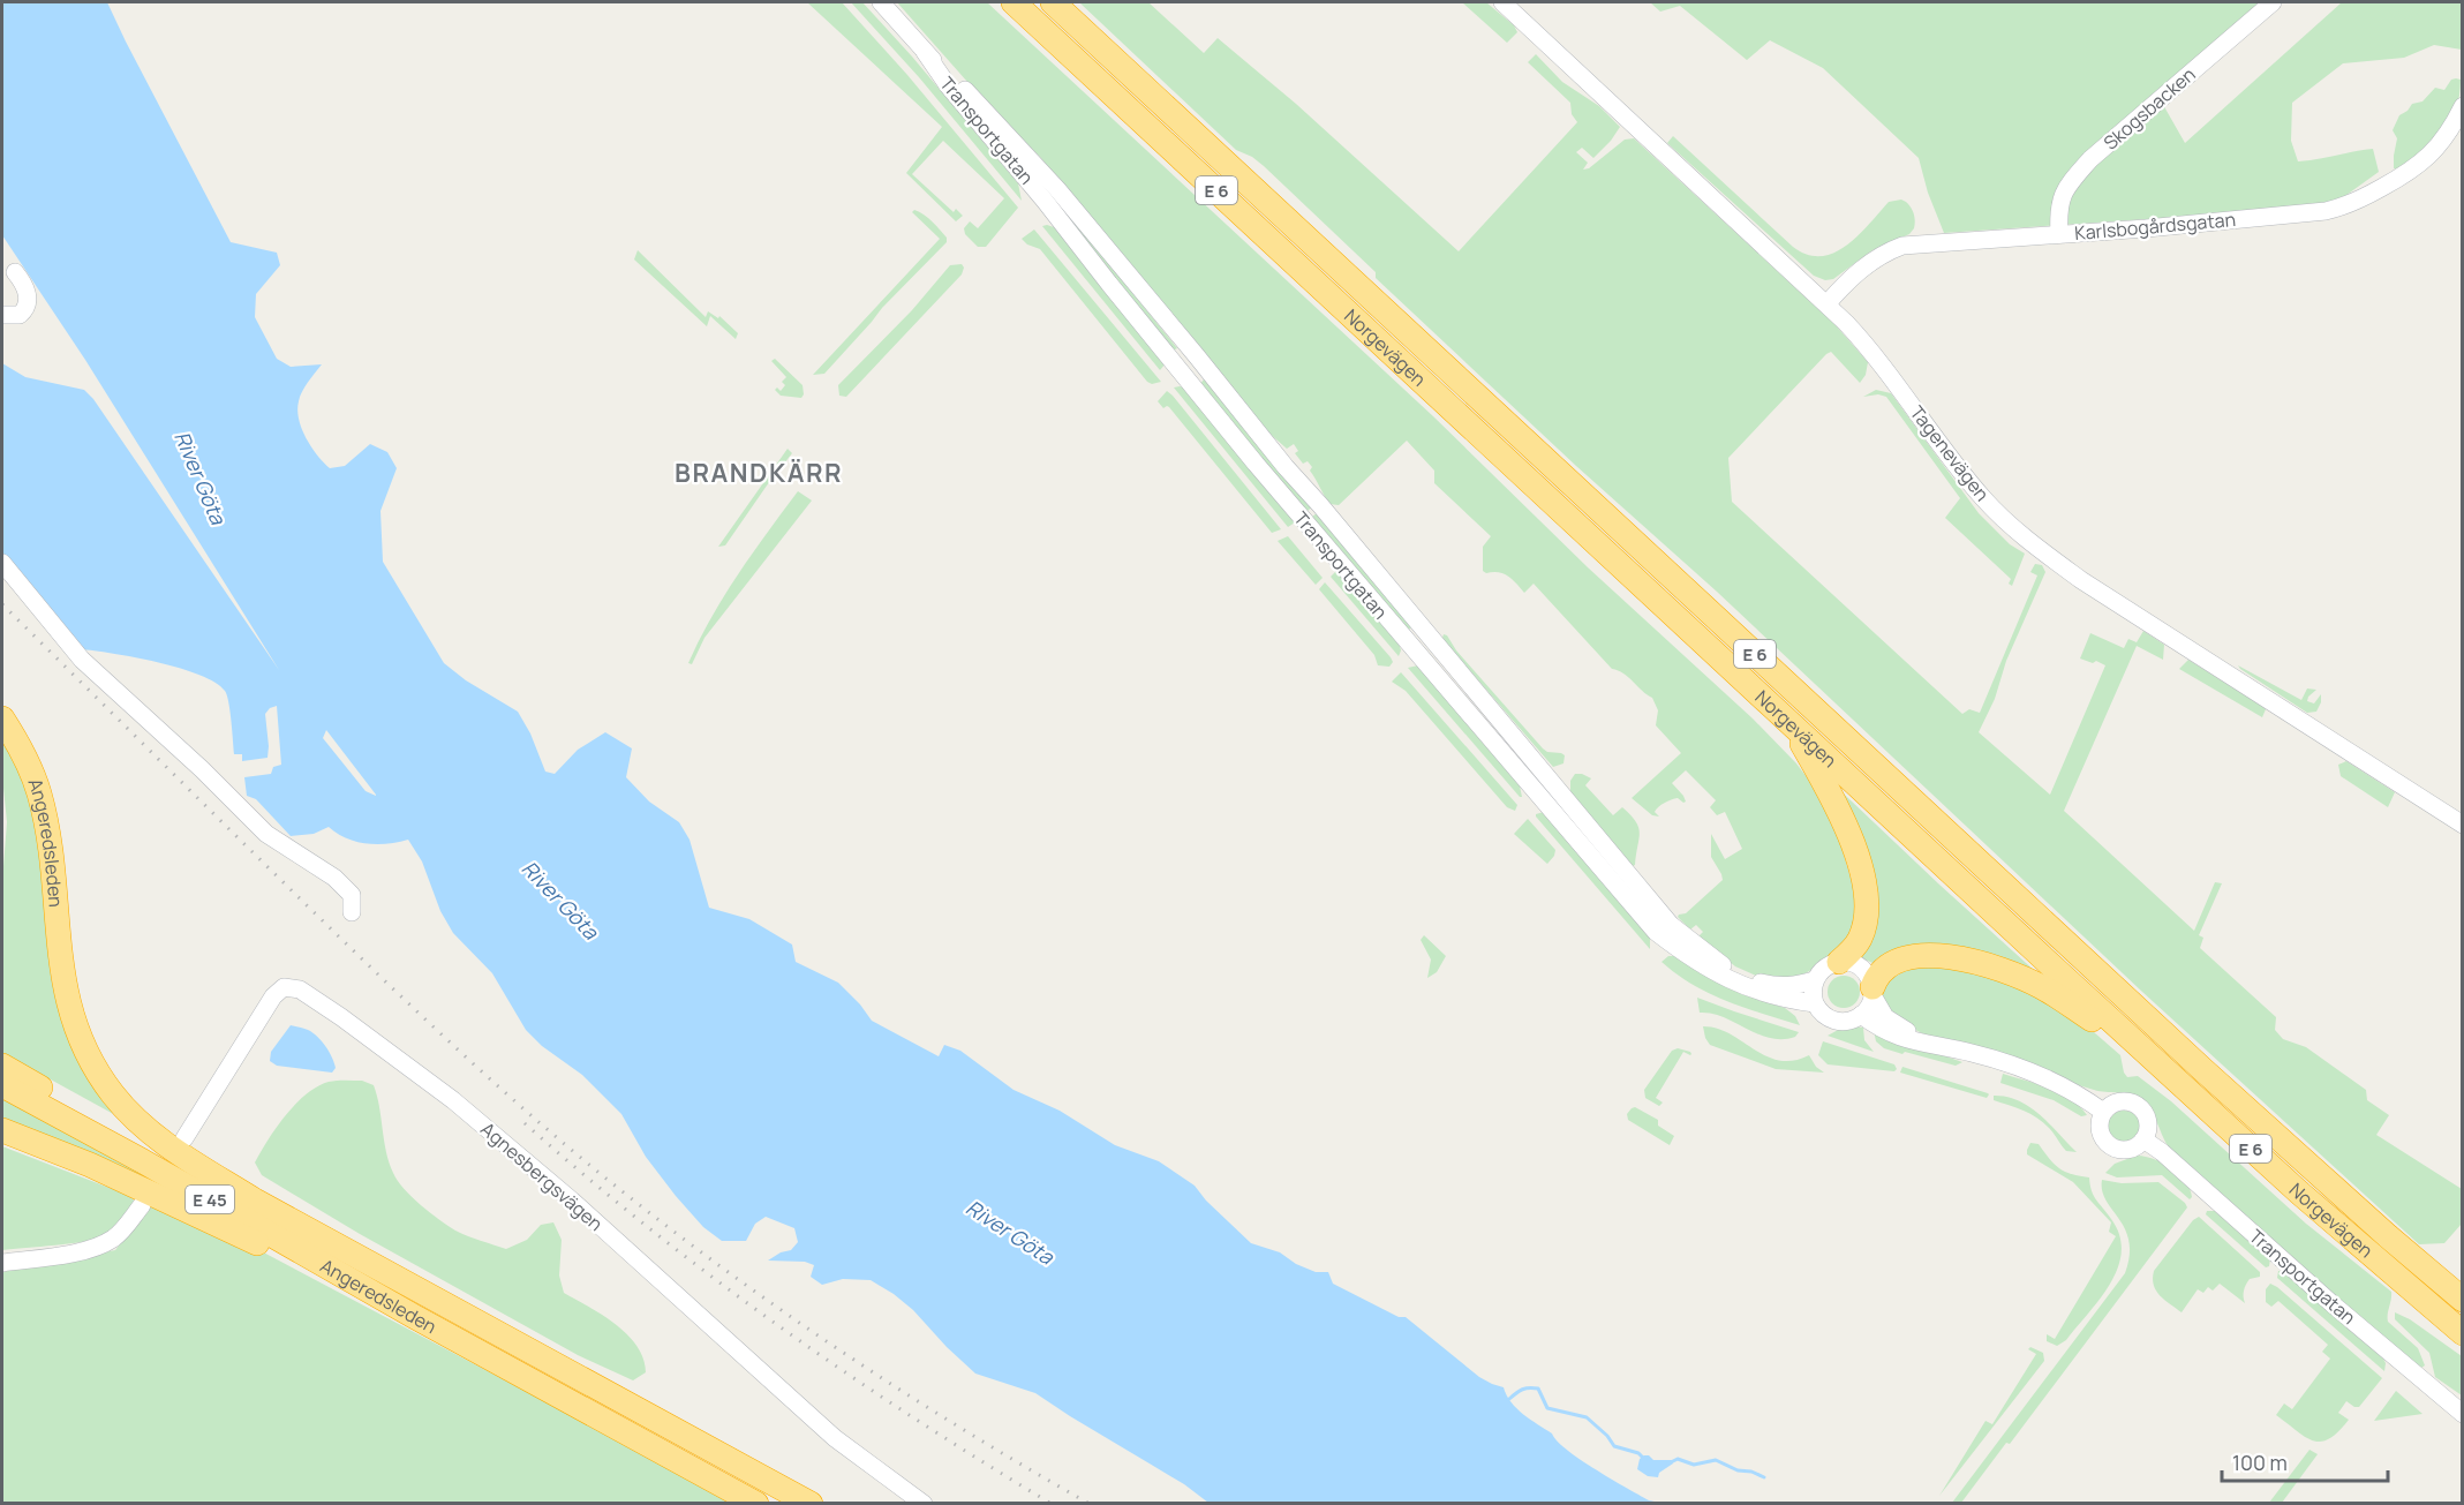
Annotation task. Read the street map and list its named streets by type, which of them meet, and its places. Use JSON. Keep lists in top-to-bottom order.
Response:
{
  "streets": {
    "highway": [
      "E 6",
      "Norgevägen",
      "Angeredsleden",
      "E 45"
    ],
    "street": [
      "Skogsbacken",
      "Transportgatan",
      "Karlsbogårdsgatan",
      "Tagenevägen",
      "Agnesbergsvägen"
    ]
  },
  "crossings": [
    ["Skogsbacken", "Karlsbogårdsgatan"],
    ["Karlsbogårdsgatan", "Tagenevägen"]
  ],
  "districts": ["BRANDKÄRR"],
  "water": ["River Göta"],
  "scale_bar": "100 m"
}
